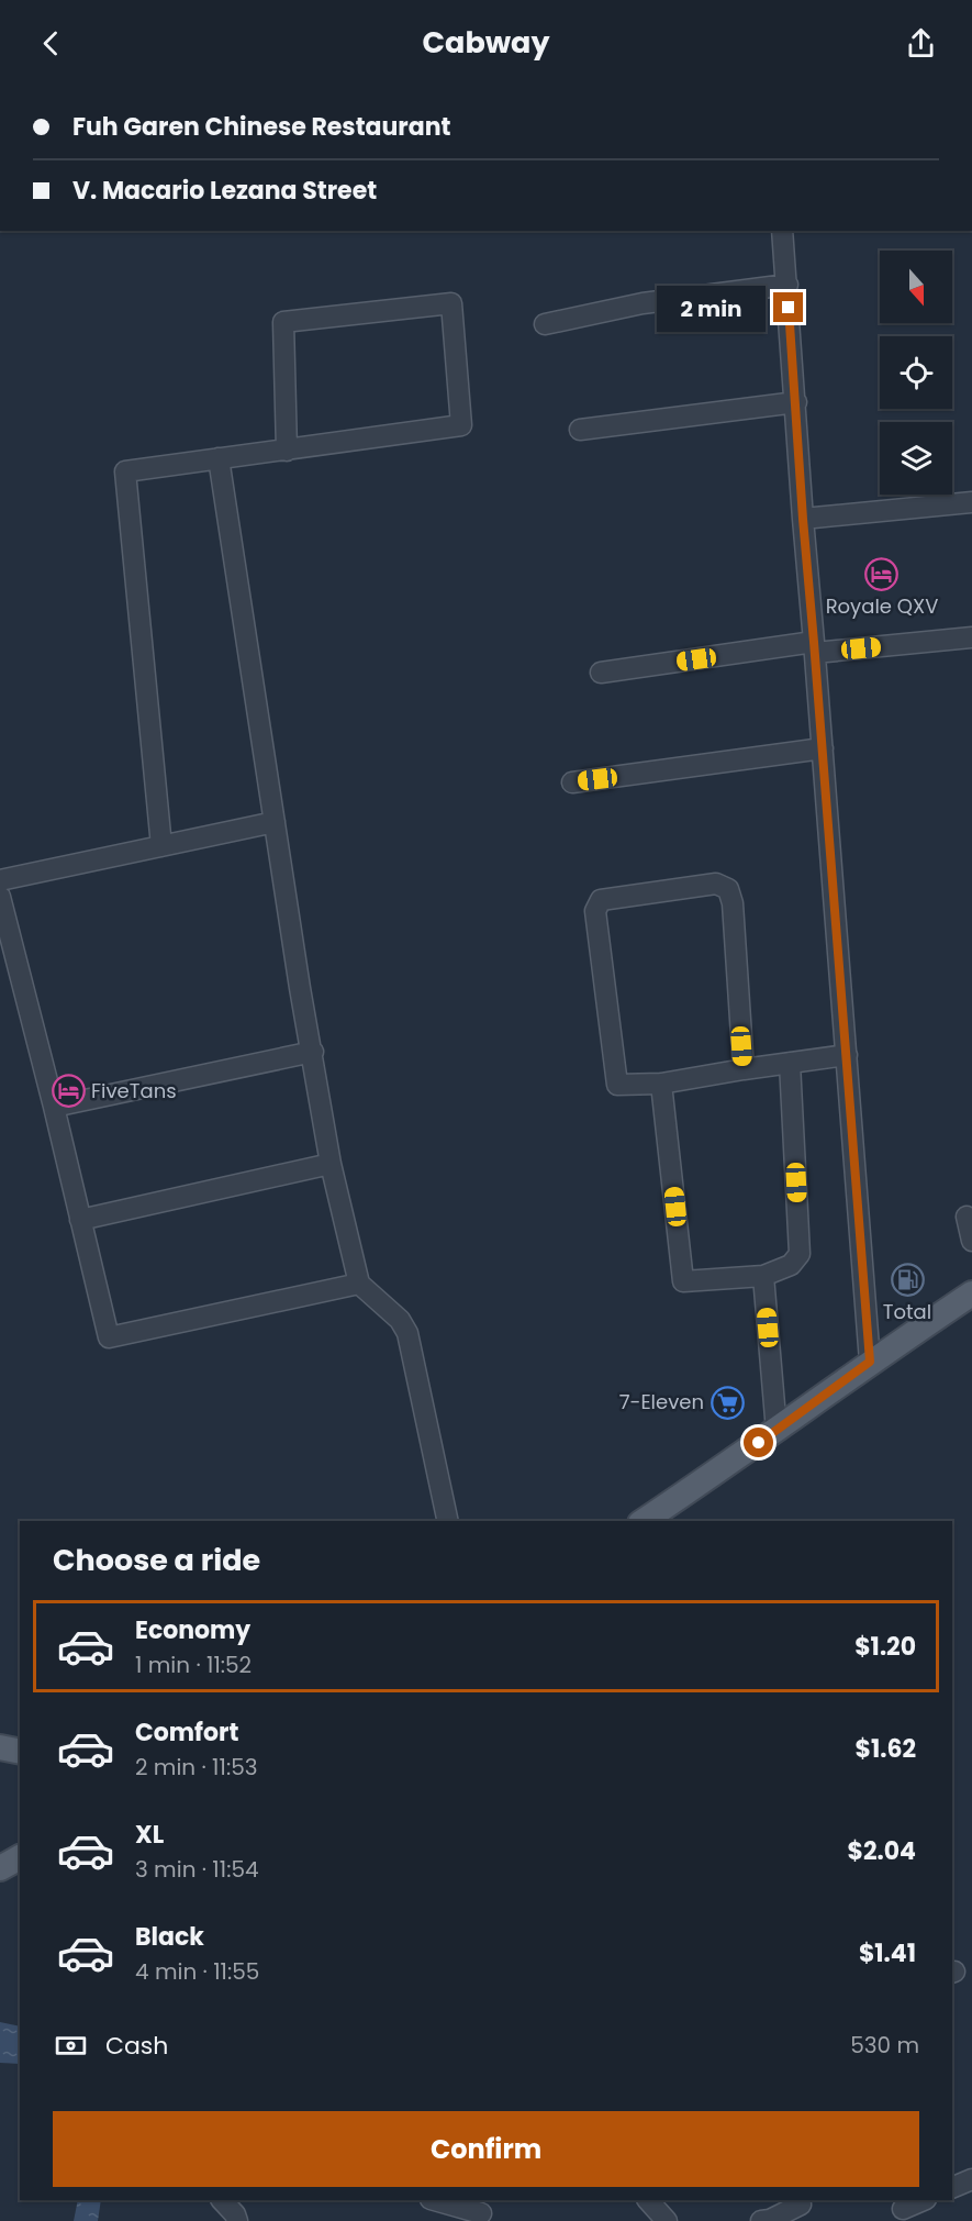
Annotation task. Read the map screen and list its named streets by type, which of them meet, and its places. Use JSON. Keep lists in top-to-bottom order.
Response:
{
  "places": {
    "hotel": ["Royale QXV", "FiveTans"],
    "fuel station": ["Total"],
    "supermarket": ["7-Eleven"]
  },
  "north": "bottom",
  "page": {
    "header": "Cabway",
    "banner": ["Fuh Garen Chinese Restaurant", "V. Macario Lezana Street"],
    "bubble": "2 min",
    "heading": "Choose a ride",
    "list": [
      {
        "name": "Economy",
        "note": "1 min · 11:52",
        "value": "$1.20"
      },
      {
        "name": "Comfort",
        "note": "2 min · 11:53",
        "value": "$1.62"
      },
      {
        "name": "XL",
        "note": "3 min · 11:54",
        "value": "$2.04"
      },
      {
        "name": "Black",
        "note": "4 min · 11:55",
        "value": "$1.41"
      }
    ],
    "pay": ["Cash", "530 m"],
    "buttons": "Confirm"
  }
}
